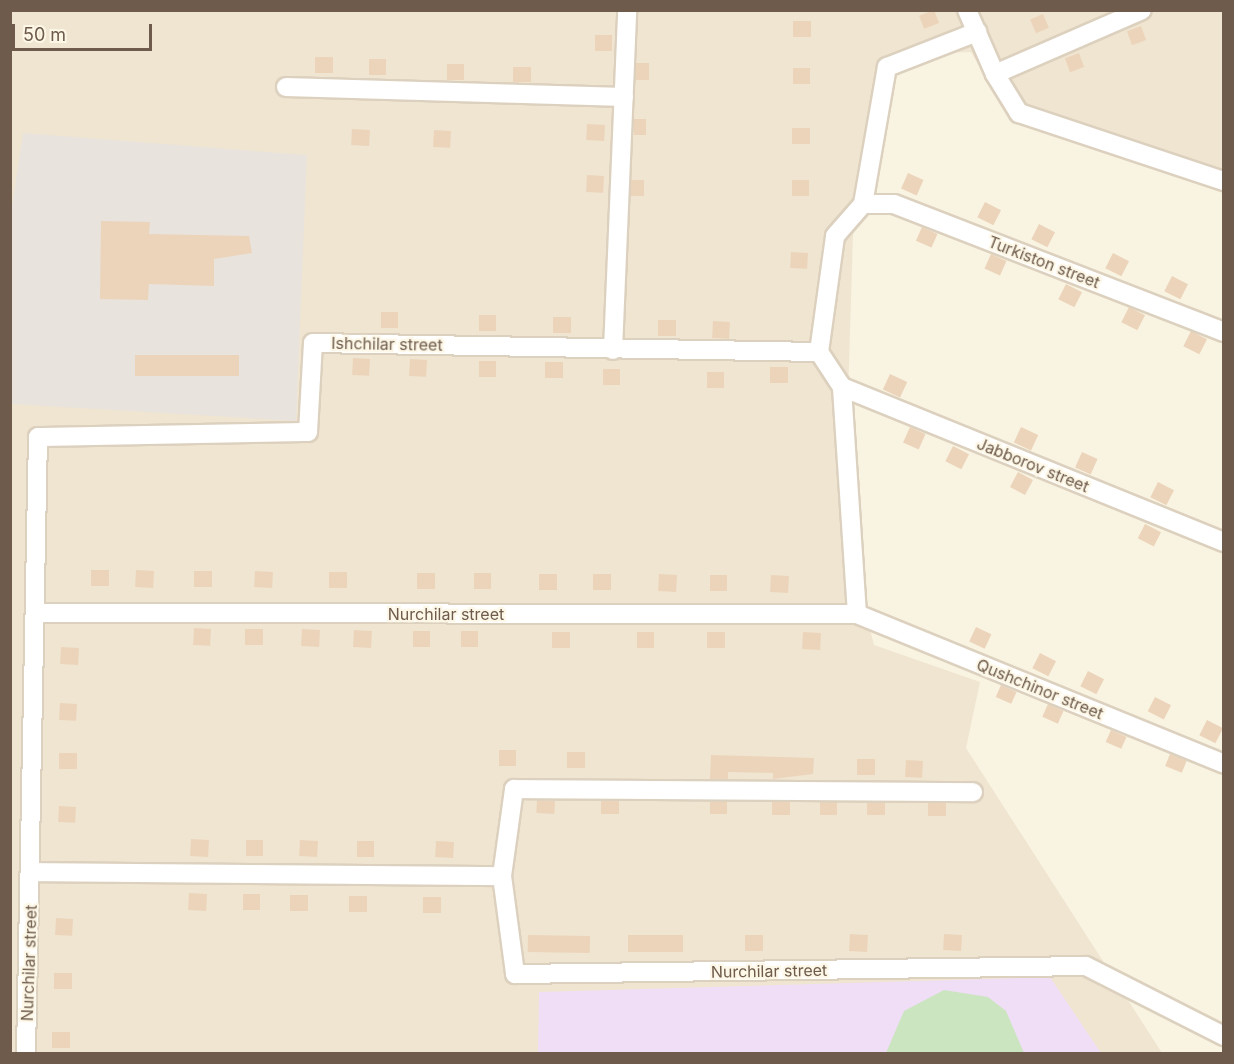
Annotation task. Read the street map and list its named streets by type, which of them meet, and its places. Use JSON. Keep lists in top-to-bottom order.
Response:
{
  "streets": {
    "street": [
      "Turkiston street",
      "Ishchilar street",
      "Jabborov street",
      "Nurchilar street",
      "Qushchinor street"
    ]
  },
  "crossings": [
    ["Ishchilar street", "Nurchilar street"],
    ["Nurchilar street", "Qushchinor street"]
  ],
  "scale_bar": "50 m"
}
